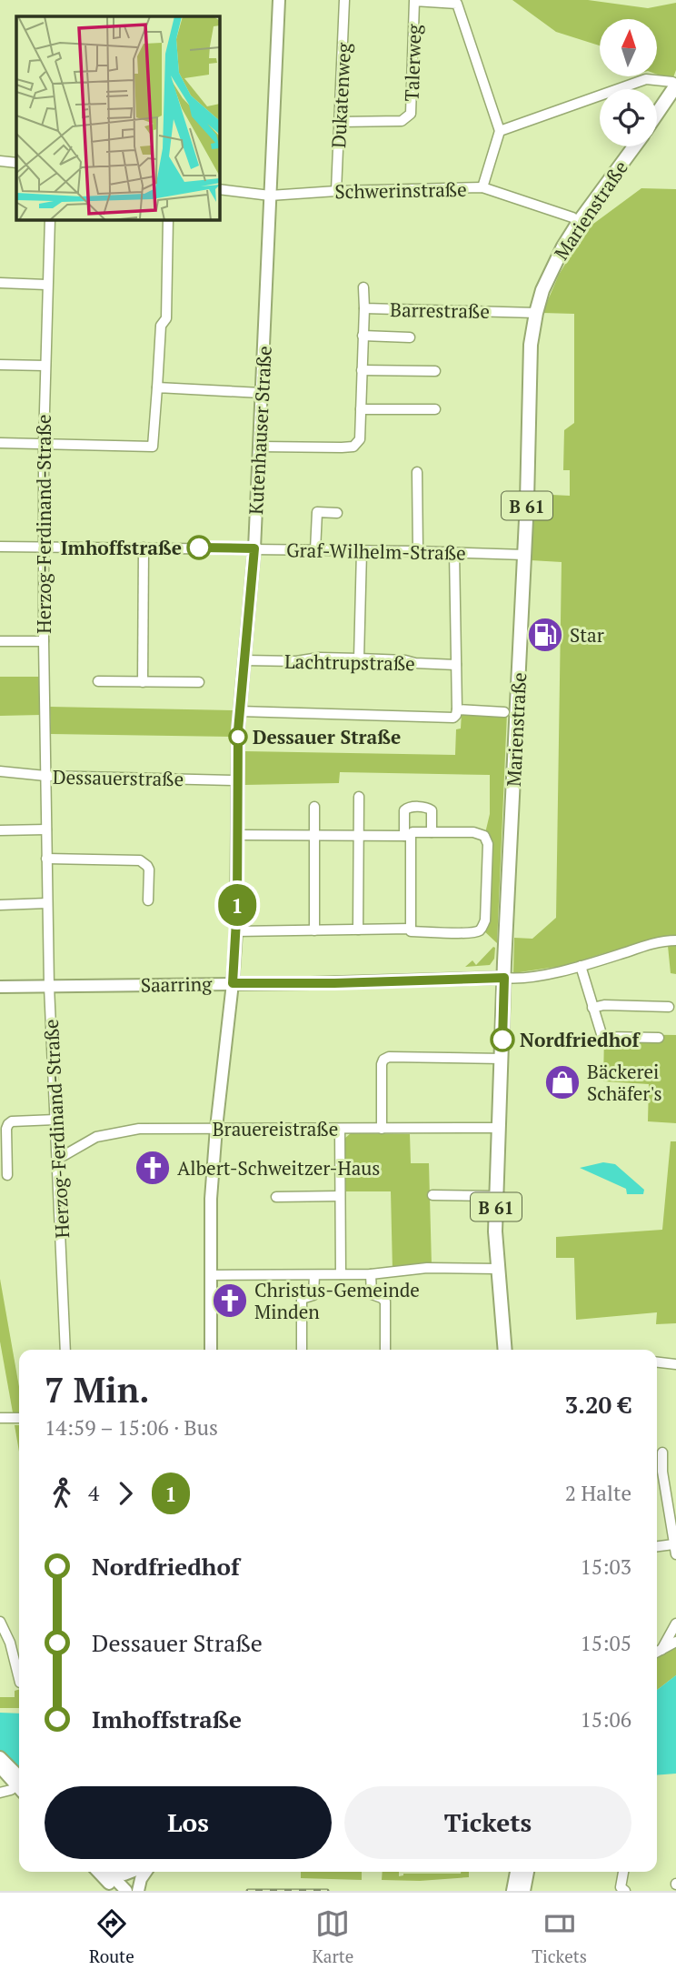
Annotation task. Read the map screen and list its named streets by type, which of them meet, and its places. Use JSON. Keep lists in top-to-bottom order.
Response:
{
  "streets": {
    "main road": ["Marienstraße", "B 61"],
    "street": [
      "Talerweg",
      "Dukatenweg",
      "Schwerinstraße",
      "Barrestraße",
      "Kutenhauser Straße",
      "Herzog-Ferdinand-Straße",
      "Graf-Wilhelm-Straße",
      "Lachtrupstraße",
      "Dessauerstraße",
      "Saarring",
      "Brauereistraße"
    ]
  },
  "crossings": [
    ["Talerweg", "Dukatenweg"],
    ["Dukatenweg", "Schwerinstraße"],
    ["Schwerinstraße", "Marienstraße"],
    ["Schwerinstraße", "Kutenhauser Straße"],
    ["Marienstraße", "Barrestraße"],
    ["Marienstraße", "Graf-Wilhelm-Straße"],
    ["Marienstraße", "Saarring"],
    ["Marienstraße", "Brauereistraße"],
    ["Kutenhauser Straße", "Graf-Wilhelm-Straße"],
    ["Kutenhauser Straße", "Lachtrupstraße"],
    ["Kutenhauser Straße", "Dessauerstraße"],
    ["Kutenhauser Straße", "Saarring"],
    ["Kutenhauser Straße", "Brauereistraße"],
    ["Herzog-Ferdinand-Straße", "Graf-Wilhelm-Straße"],
    ["Herzog-Ferdinand-Straße", "Dessauerstraße"],
    ["Herzog-Ferdinand-Straße", "Saarring"],
    ["Herzog-Ferdinand-Straße", "Brauereistraße"]
  ],
  "places": {
    "other": ["Imhoffstraße", "Dessauer Straße", "Nordfriedhof"],
    "fuel station": ["Star"],
    "shop": ["Bäckerei Schäfer's"],
    "church": ["Albert-Schweitzer-Haus", "Christus-Gemeinde Minden"]
  },
  "lines": ["bus line 1"],
  "north": "top",
  "page": {
    "on_map": "1",
    "heading": ["7 Min.", "14:59 – 15:06 · Bus", "3.20 €"],
    "legs": ["4", "1", "2 Halte"],
    "list": [
      {
        "name": "Nordfriedhof",
        "value": "15:03"
      },
      {
        "name": "Dessauer Straße",
        "value": "15:05"
      },
      {
        "name": "Imhoffstraße",
        "value": "15:06"
      }
    ],
    "buttons": ["Los", "Tickets"],
    "tabs": ["Route", "Karte", "Tickets"]
  }
}
